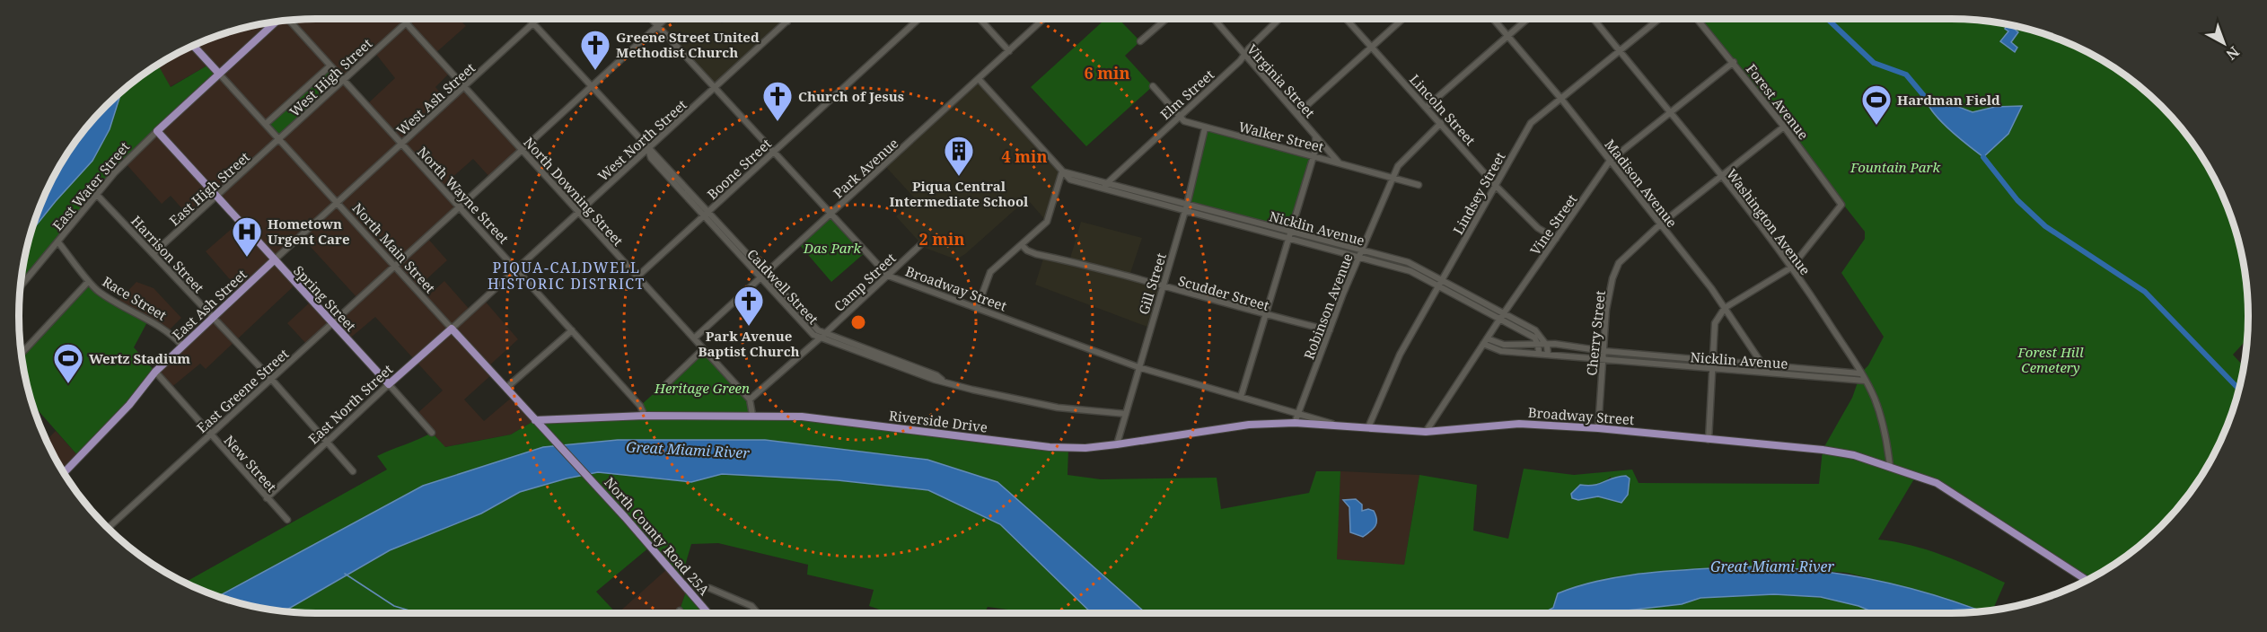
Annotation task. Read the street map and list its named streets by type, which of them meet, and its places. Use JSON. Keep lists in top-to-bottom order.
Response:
{
  "streets": {
    "main road": [
      "East Water Street",
      "North Main Street",
      "Broadway Street",
      "Spring Street",
      "East Ash Street",
      "East North Street",
      "Riverside Drive",
      "North County Road 25A"
    ],
    "street": [
      "West High Street",
      "Virginia Street",
      "Elm Street",
      "West Ash Street",
      "Forest Avenue",
      "Lincoln Street",
      "Walker Street",
      "West North Street",
      "Park Avenue",
      "Boone Street",
      "Madison Avenue",
      "East High Street",
      "North Downing Street",
      "Lindsey Street",
      "North Wayne Street",
      "Washington Avenue",
      "Vine Street",
      "Nicklin Avenue",
      "Harrison Street",
      "Camp Street",
      "Gill Street",
      "Caldwell Street",
      "Scudder Street",
      "Race Street",
      "Robinson Avenue",
      "Cherry Street",
      "East Greene Street",
      "New Street"
    ]
  },
  "crossings": [
    ["West High Street", "East High Street"],
    ["West High Street", "North Downing Street"],
    ["West High Street", "North Wayne Street"],
    ["West High Street", "North Main Street"],
    ["Virginia Street", "Elm Street"],
    ["Virginia Street", "Walker Street"],
    ["Elm Street", "Walker Street"],
    ["Elm Street", "Nicklin Avenue"],
    ["West Ash Street", "North Downing Street"],
    ["West Ash Street", "North Wayne Street"],
    ["West Ash Street", "North Main Street"],
    ["West Ash Street", "Caldwell Street"],
    ["West Ash Street", "East Ash Street"],
    ["Forest Avenue", "Washington Avenue"],
    ["Forest Avenue", "Vine Street"],
    ["Forest Avenue", "Cherry Street"],
    ["Lincoln Street", "Lindsey Street"],
    ["Lincoln Street", "Vine Street"],
    ["Lincoln Street", "Robinson Avenue"],
    ["Walker Street", "Gill Street"],
    ["Walker Street", "Robinson Avenue"],
    ["West North Street", "North Downing Street"],
    ["West North Street", "North Wayne Street"],
    ["West North Street", "North Main Street"],
    ["West North Street", "Caldwell Street"],
    ["West North Street", "Broadway Street"],
    ["West North Street", "East North Street"],
    ["Park Avenue", "North Downing Street"],
    ["Park Avenue", "Nicklin Avenue"],
    ["Park Avenue", "Caldwell Street"],
    ["Park Avenue", "Broadway Street"],
    ["Boone Street", "North Downing Street"],
    ["Boone Street", "Caldwell Street"],
    ["Boone Street", "Broadway Street"],
    ["Madison Avenue", "Lindsey Street"],
    ["Madison Avenue", "Vine Street"],
    ["Madison Avenue", "Nicklin Avenue"],
    ["Madison Avenue", "Cherry Street"],
    ["East Water Street", "North Main Street"],
    ["East Water Street", "Harrison Street"],
    ["East Water Street", "Race Street"],
    ["East Water Street", "Spring Street"],
    ["East High Street", "North Main Street"],
    ["East High Street", "Harrison Street"],
    ["East High Street", "Spring Street"],
    ["North Downing Street", "Camp Street"],
    ["North Downing Street", "East Greene Street"],
    ["Lindsey Street", "Washington Avenue"],
    ["Lindsey Street", "Nicklin Avenue"],
    ["Lindsey Street", "Broadway Street"],
    ["North Wayne Street", "East Greene Street"],
    ["North Wayne Street", "Riverside Drive"],
    ["Washington Avenue", "Vine Street"],
    ["Washington Avenue", "Nicklin Avenue"],
    ["Washington Avenue", "Broadway Street"],
    ["Washington Avenue", "Cherry Street"],
    ["Vine Street", "Nicklin Avenue"],
    ["Vine Street", "Broadway Street"],
    ["Nicklin Avenue", "Gill Street"],
    ["Nicklin Avenue", "Robinson Avenue"],
    ["Nicklin Avenue", "Cherry Street"],
    ["North Main Street", "East Ash Street"],
    ["North Main Street", "East Greene Street"],
    ["North Main Street", "East North Street"],
    ["North Main Street", "Riverside Drive"],
    ["North Main Street", "North County Road 25A"],
    ["Harrison Street", "East Ash Street"],
    ["Harrison Street", "East Greene Street"],
    ["Harrison Street", "East North Street"],
    ["Camp Street", "Caldwell Street"],
    ["Camp Street", "Broadway Street"],
    ["Gill Street", "Caldwell Street"],
    ["Gill Street", "Broadway Street"],
    ["Gill Street", "Scudder Street"],
    ["Gill Street", "Riverside Drive"],
    ["Caldwell Street", "East Greene Street"],
    ["Broadway Street", "Robinson Avenue"],
    ["Broadway Street", "Cherry Street"],
    ["Broadway Street", "East Greene Street"],
    ["Broadway Street", "Riverside Drive"],
    ["Scudder Street", "Robinson Avenue"],
    ["Race Street", "East Ash Street"],
    ["Spring Street", "East Ash Street"],
    ["Spring Street", "East Greene Street"],
    ["Spring Street", "East North Street"],
    ["East Ash Street", "New Street"],
    ["Robinson Avenue", "Riverside Drive"],
    ["East Greene Street", "New Street"],
    ["East North Street", "New Street"]
  ],
  "districts": ["PIQUA-CALDWELL HISTORIC DISTRICT"],
  "water": ["Great Miami River"],
  "parks": [
    "Fountain Park",
    "Das Park",
    "Forest Hill Cemetery",
    "Heritage Green"
  ],
  "places": {
    "church": ["Greene Street United Methodist Church", "Church of Jesus", "Park Avenue Baptist Church"],
    "sports": ["Hardman Field", "Wertz Stadium"],
    "building": ["Piqua Central Intermediate School"],
    "hospital": ["Hometown Urgent Care"]
  },
  "north": "bottom right",
  "rings": ["6 min", "4 min", "2 min"]
}
